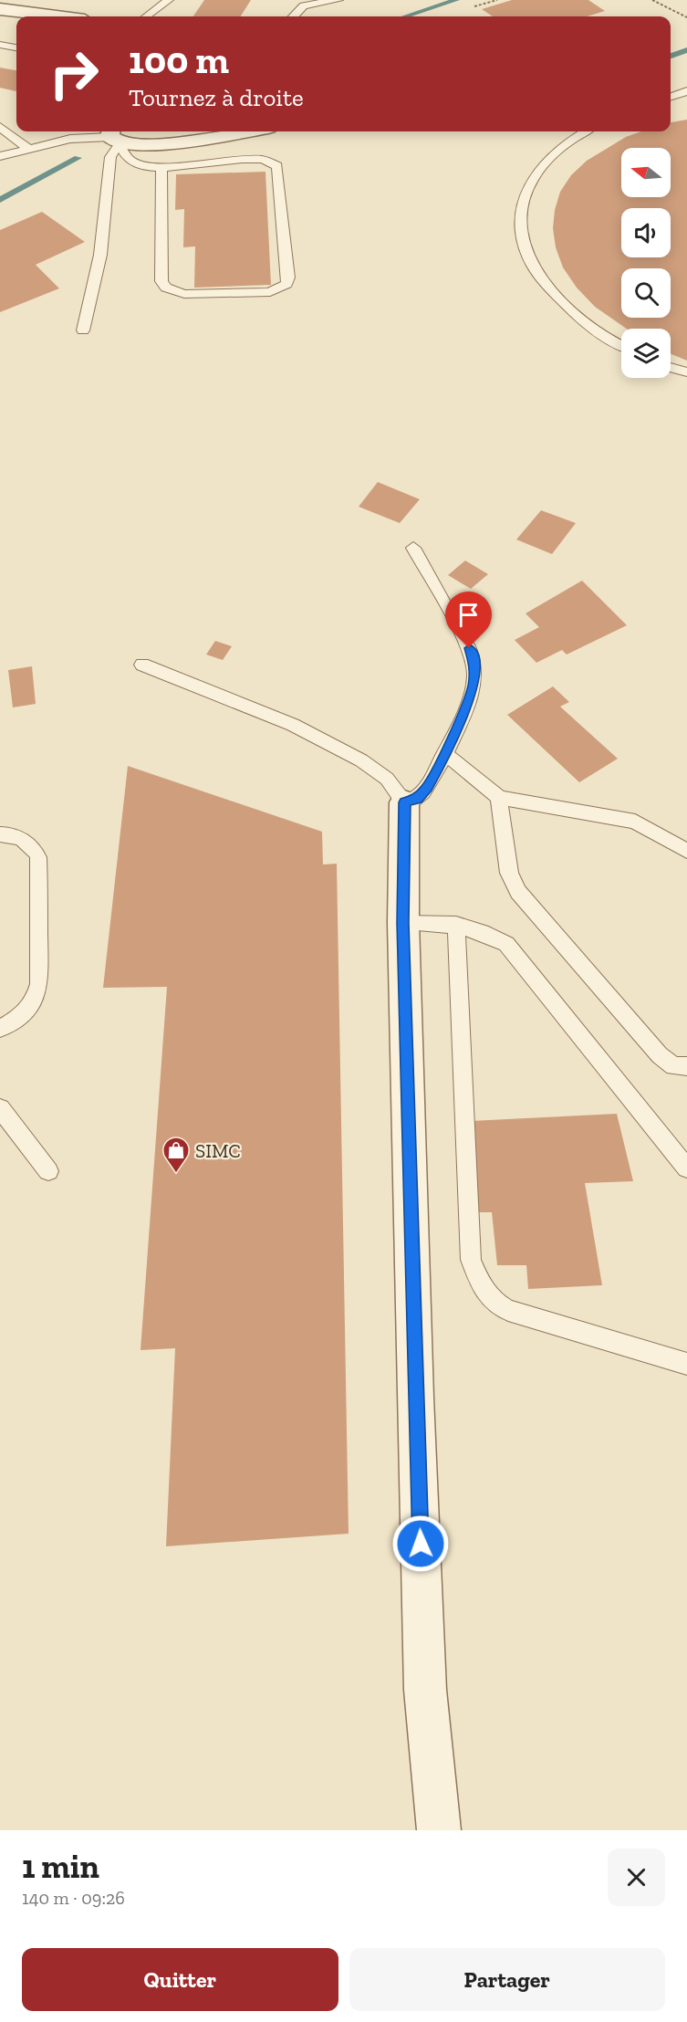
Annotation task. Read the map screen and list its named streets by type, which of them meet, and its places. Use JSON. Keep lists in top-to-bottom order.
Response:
{
  "places": {
    "shop": ["SIMC"]
  },
  "north": "left",
  "page": {
    "turn": ["100 m", "Tournez à droite"],
    "heading": ["1 min", "140 m · 09:26"],
    "buttons": ["Quitter", "Partager"]
  }
}
